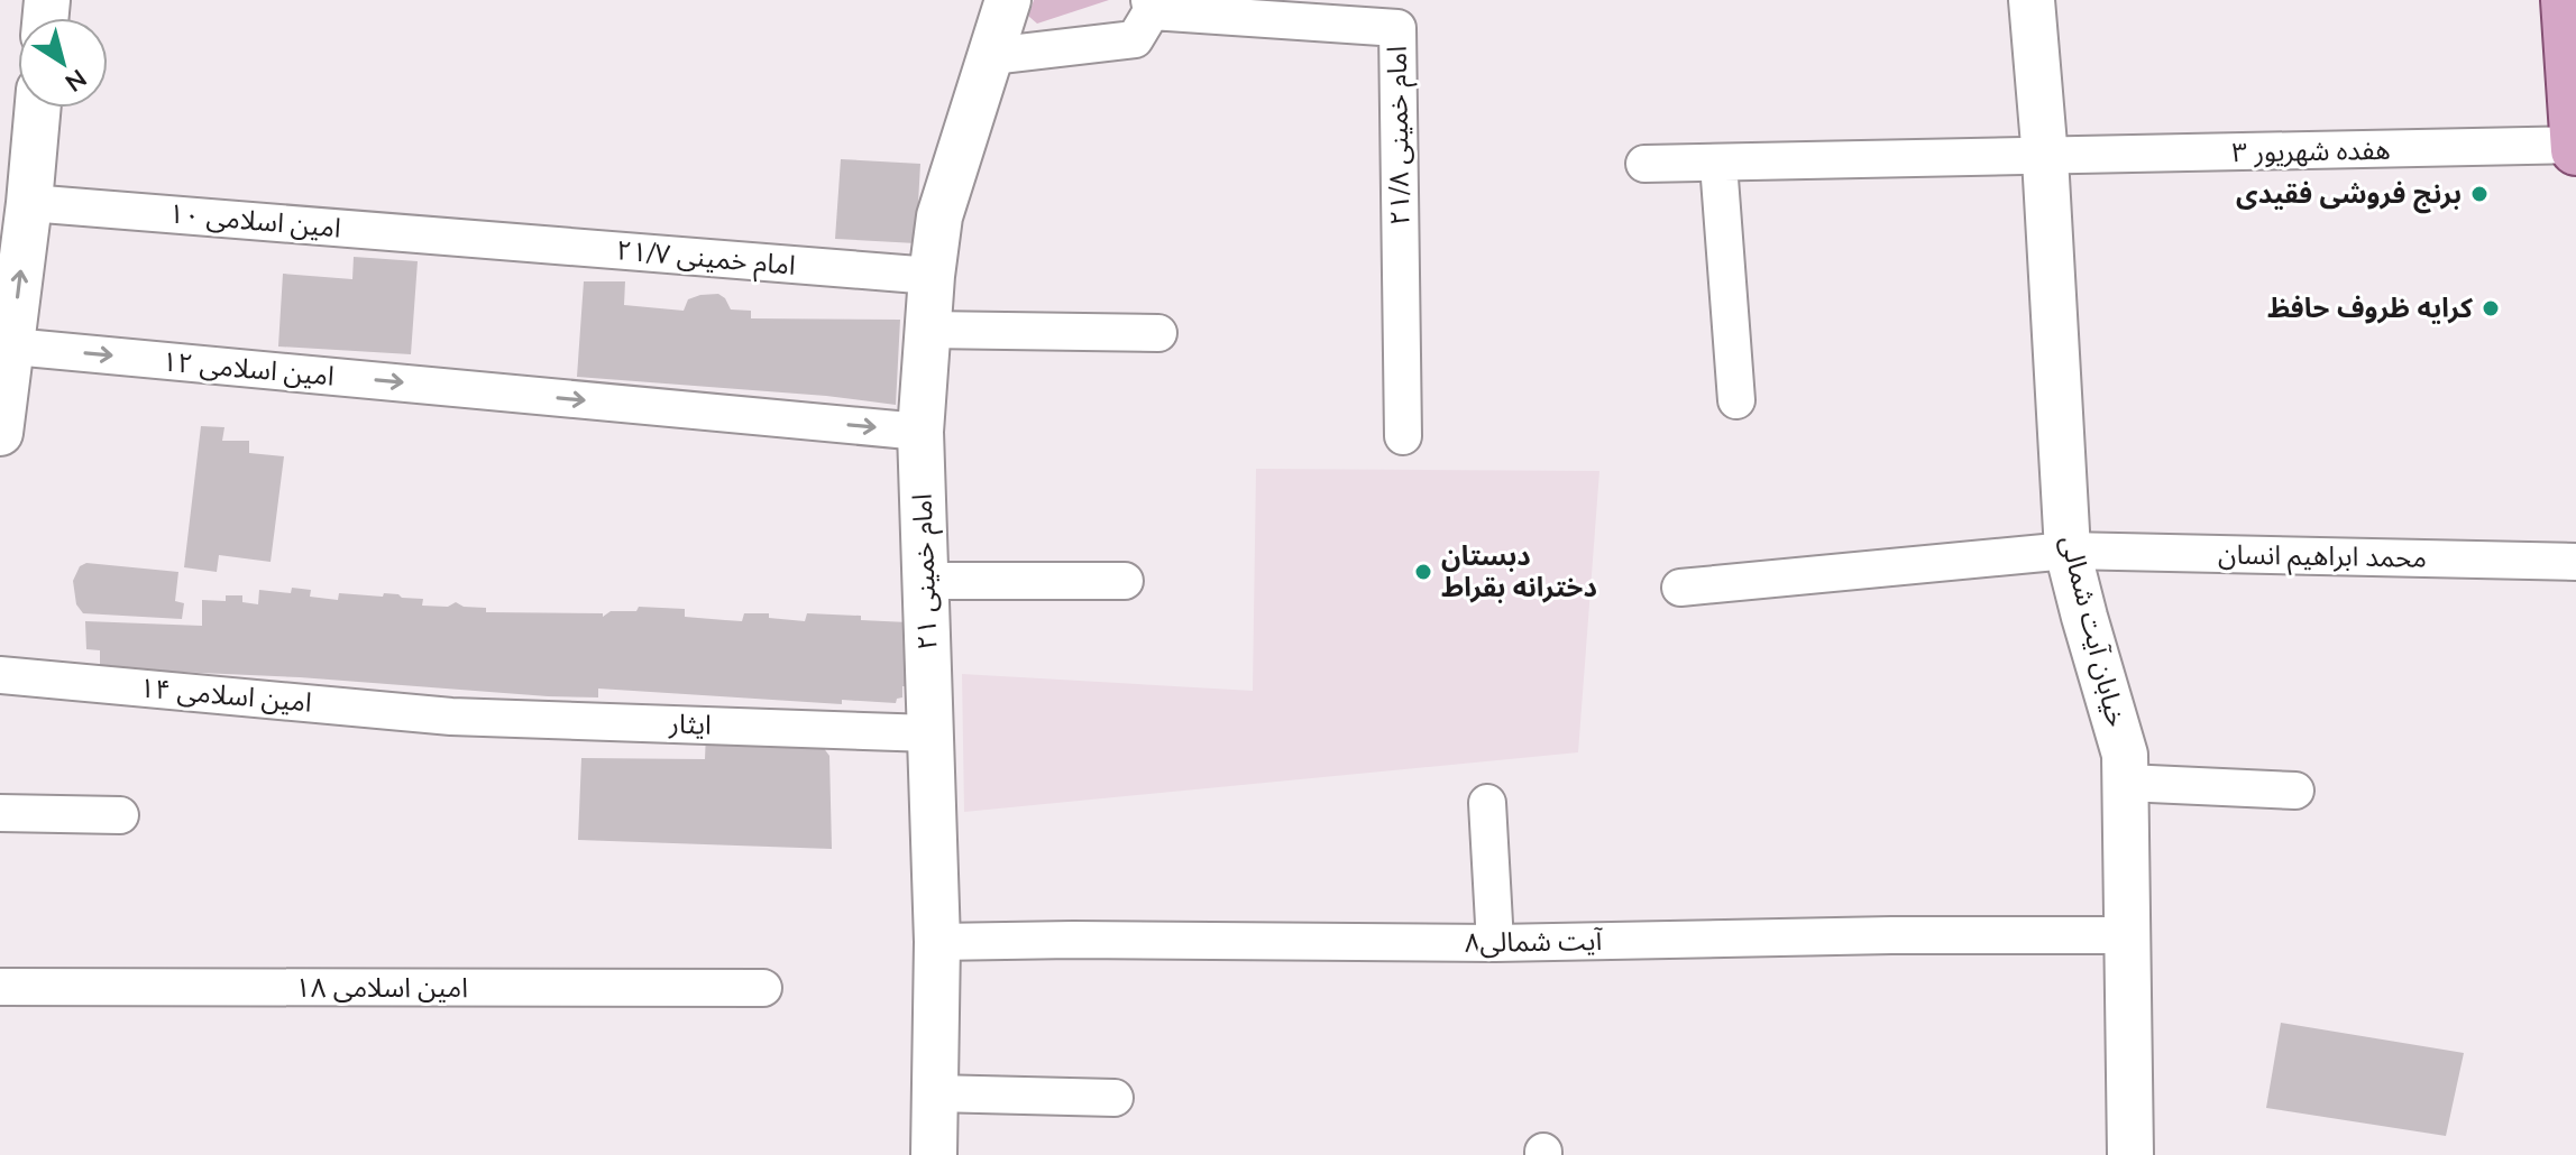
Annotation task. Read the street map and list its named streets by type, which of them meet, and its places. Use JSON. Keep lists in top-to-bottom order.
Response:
{
  "streets": {
    "street": [
      "امام خمینی ۲۱/۸",
      "هفده شهریور ۳",
      "امین اسلامی ۱۰",
      "امام خمینی ۲۱/۷",
      "امین اسلامی ۱۲",
      "محمد ابراهیم انسان",
      "امام خمینی ۲۱",
      "خیابان آیت شمالی",
      "امین اسلامی ۱۴",
      "ایثار",
      "آیت شمالی۸",
      "امین اسلامی ۱۸"
    ]
  },
  "crossings": [
    ["هفده شهریور ۳", "خیابان آیت شمالی"],
    ["امین اسلامی ۱۰", "امام خمینی ۲۱/۷"],
    ["امام خمینی ۲۱/۷", "امام خمینی ۲۱"],
    ["امین اسلامی ۱۲", "امام خمینی ۲۱"],
    ["محمد ابراهیم انسان", "خیابان آیت شمالی"],
    ["امام خمینی ۲۱", "ایثار"],
    ["امام خمینی ۲۱", "آیت شمالی۸"],
    ["خیابان آیت شمالی", "آیت شمالی۸"],
    ["امین اسلامی ۱۴", "ایثار"]
  ],
  "one_way": ["امین اسلامی ۱۲"],
  "places": ["برنج فروشی فقیدی", "کرایه ظروف حافظ", "دبستان دخترانه بقراط"],
  "north": "bottom right"
}
